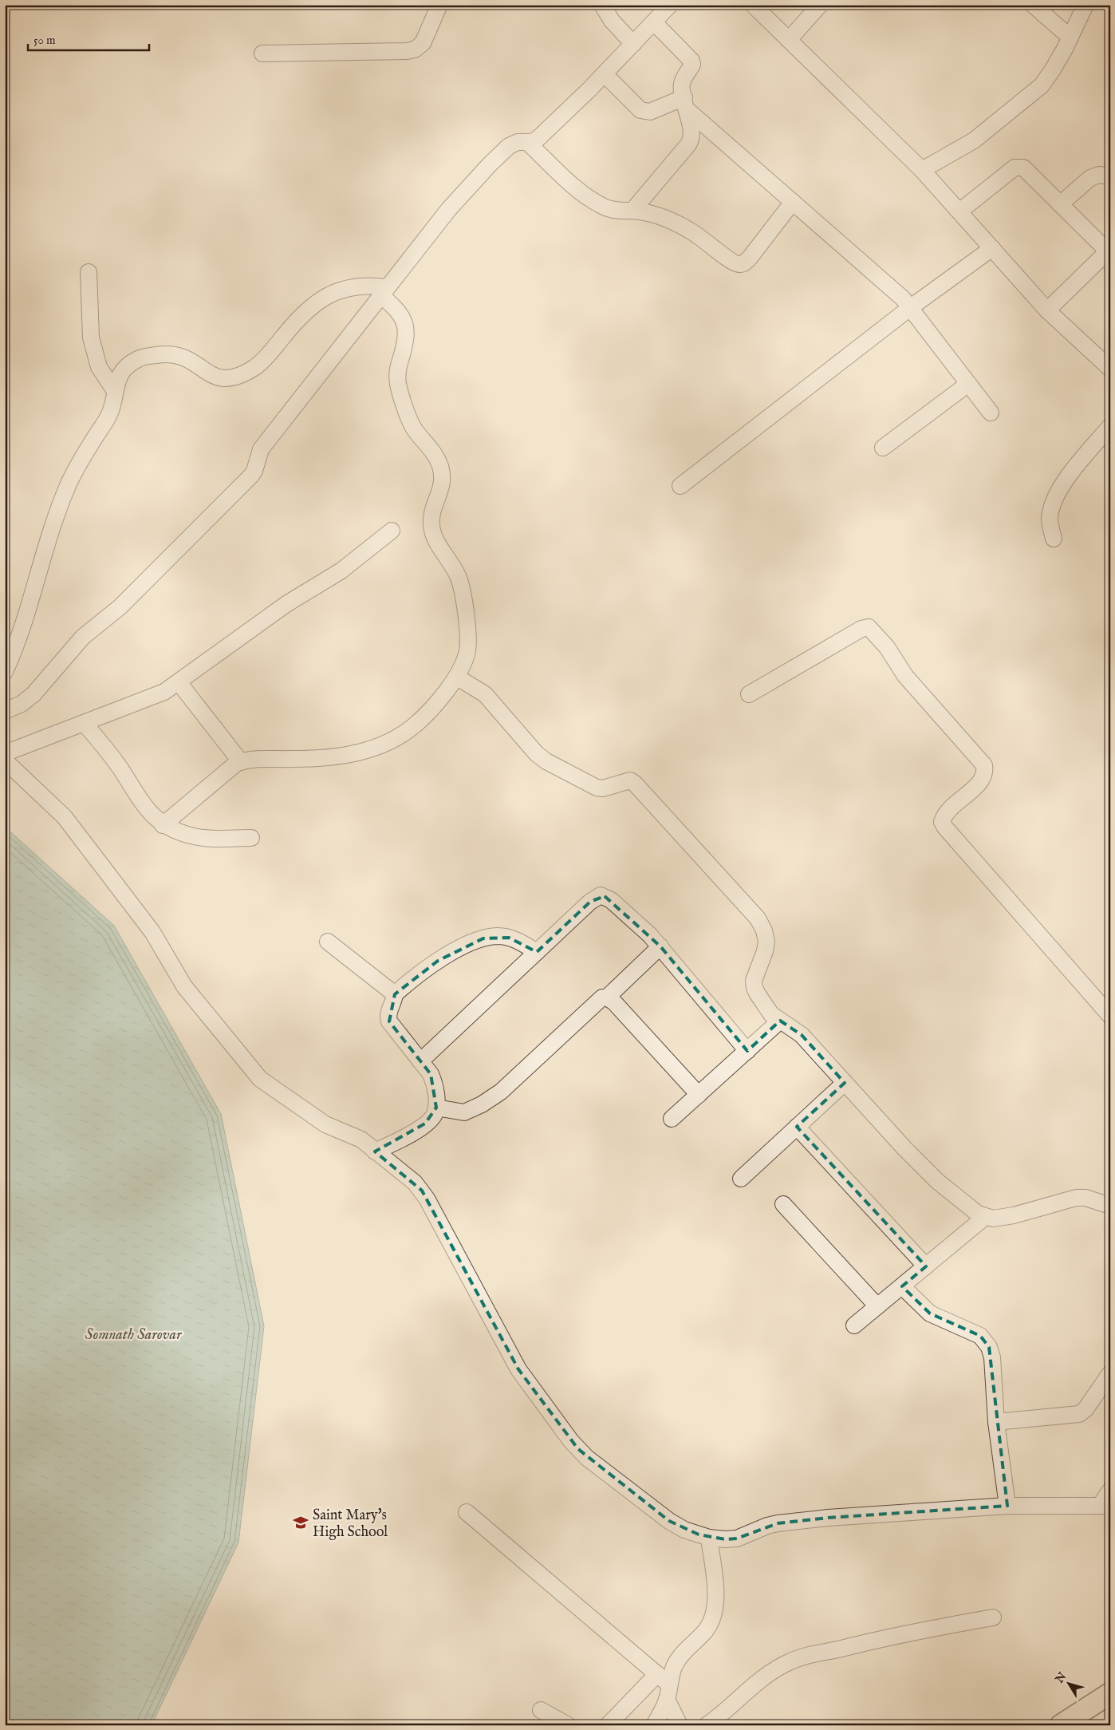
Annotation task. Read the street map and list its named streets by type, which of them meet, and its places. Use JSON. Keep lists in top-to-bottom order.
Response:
{
  "water": ["Somnath Sarovar"],
  "places": {
    "school or university": ["Saint Mary's High School"]
  },
  "scale_bar": "50 m",
  "north": "top left"
}
